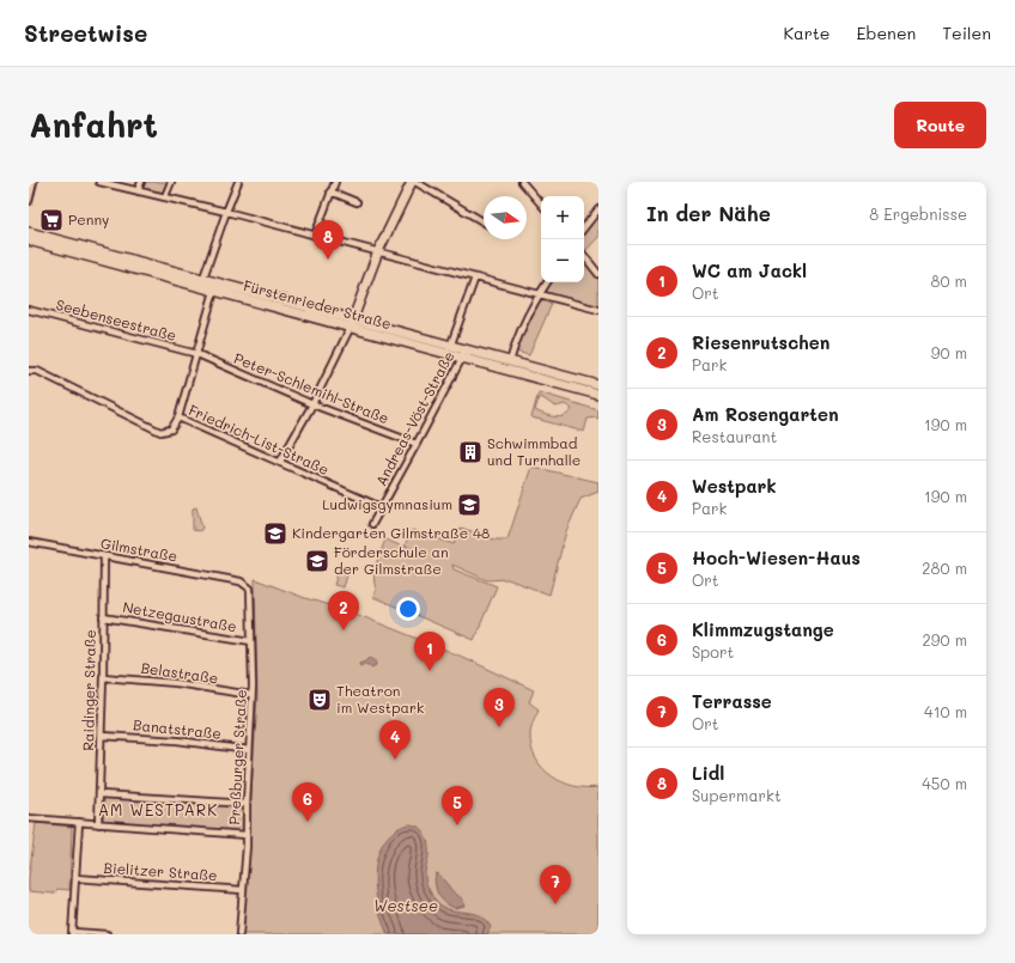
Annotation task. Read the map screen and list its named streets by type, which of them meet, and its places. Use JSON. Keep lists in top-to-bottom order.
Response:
{
  "streets": {
    "main road": ["Fürstenrieder Straße"],
    "street": [
      "Seebenseestraße",
      "Peter-Schlemihl-Straße",
      "Andreas-Vöst-Straße",
      "Friedrich-List-Straße",
      "Gilmstraße",
      "Netzegaustraße",
      "Belastraße",
      "Raidinger Straße",
      "Banatstraße",
      "Preßburger Straße",
      "Bielitzer Straße"
    ]
  },
  "crossings": [
    ["Fürstenrieder Straße", "Andreas-Vöst-Straße"],
    ["Seebenseestraße", "Peter-Schlemihl-Straße"],
    ["Peter-Schlemihl-Straße", "Andreas-Vöst-Straße"],
    ["Andreas-Vöst-Straße", "Friedrich-List-Straße"],
    ["Gilmstraße", "Raidinger Straße"],
    ["Gilmstraße", "Preßburger Straße"],
    ["Netzegaustraße", "Raidinger Straße"],
    ["Netzegaustraße", "Preßburger Straße"],
    ["Belastraße", "Raidinger Straße"],
    ["Belastraße", "Preßburger Straße"],
    ["Raidinger Straße", "Banatstraße"],
    ["Banatstraße", "Preßburger Straße"],
    ["Preßburger Straße", "Bielitzer Straße"]
  ],
  "districts": ["AM WESTPARK"],
  "water": ["Westsee"],
  "places": {
    "supermarket": ["Penny"],
    "building": ["Schwimmbad und Turnhalle"],
    "school or university": ["Ludwigsgymnasium", "Kindergarten Gilmstraße 48", "Förderschule an der Gilmstraße"],
    "theatre": ["Theatron im Westpark"]
  },
  "north": "right",
  "page": {
    "header": "Streetwise",
    "nav": ["Karte", "Ebenen", "Teilen"],
    "buttons": "Route",
    "title": "Anfahrt",
    "heading": ["In der Nähe", "8 Ergebnisse"],
    "map_buttons": ["+", "−"],
    "pins": [
      "8",
      "2",
      "1",
      "3",
      "4",
      "6",
      "5",
      "7"
    ],
    "list": [
      {
        "mark": "1",
        "name": "WC am Jackl",
        "note": "Ort",
        "value": "80 m"
      },
      {
        "mark": "2",
        "name": "Riesenrutschen",
        "note": "Park",
        "value": "90 m"
      },
      {
        "mark": "3",
        "name": "Am Rosengarten",
        "note": "Restaurant",
        "value": "190 m"
      },
      {
        "mark": "4",
        "name": "Westpark",
        "note": "Park",
        "value": "190 m"
      },
      {
        "mark": "5",
        "name": "Hoch-Wiesen-Haus",
        "note": "Ort",
        "value": "280 m"
      },
      {
        "mark": "6",
        "name": "Klimmzugstange",
        "note": "Sport",
        "value": "290 m"
      },
      {
        "mark": "7",
        "name": "Terrasse",
        "note": "Ort",
        "value": "410 m"
      },
      {
        "mark": "8",
        "name": "Lidl",
        "note": "Supermarkt",
        "value": "450 m"
      }
    ]
  }
}
